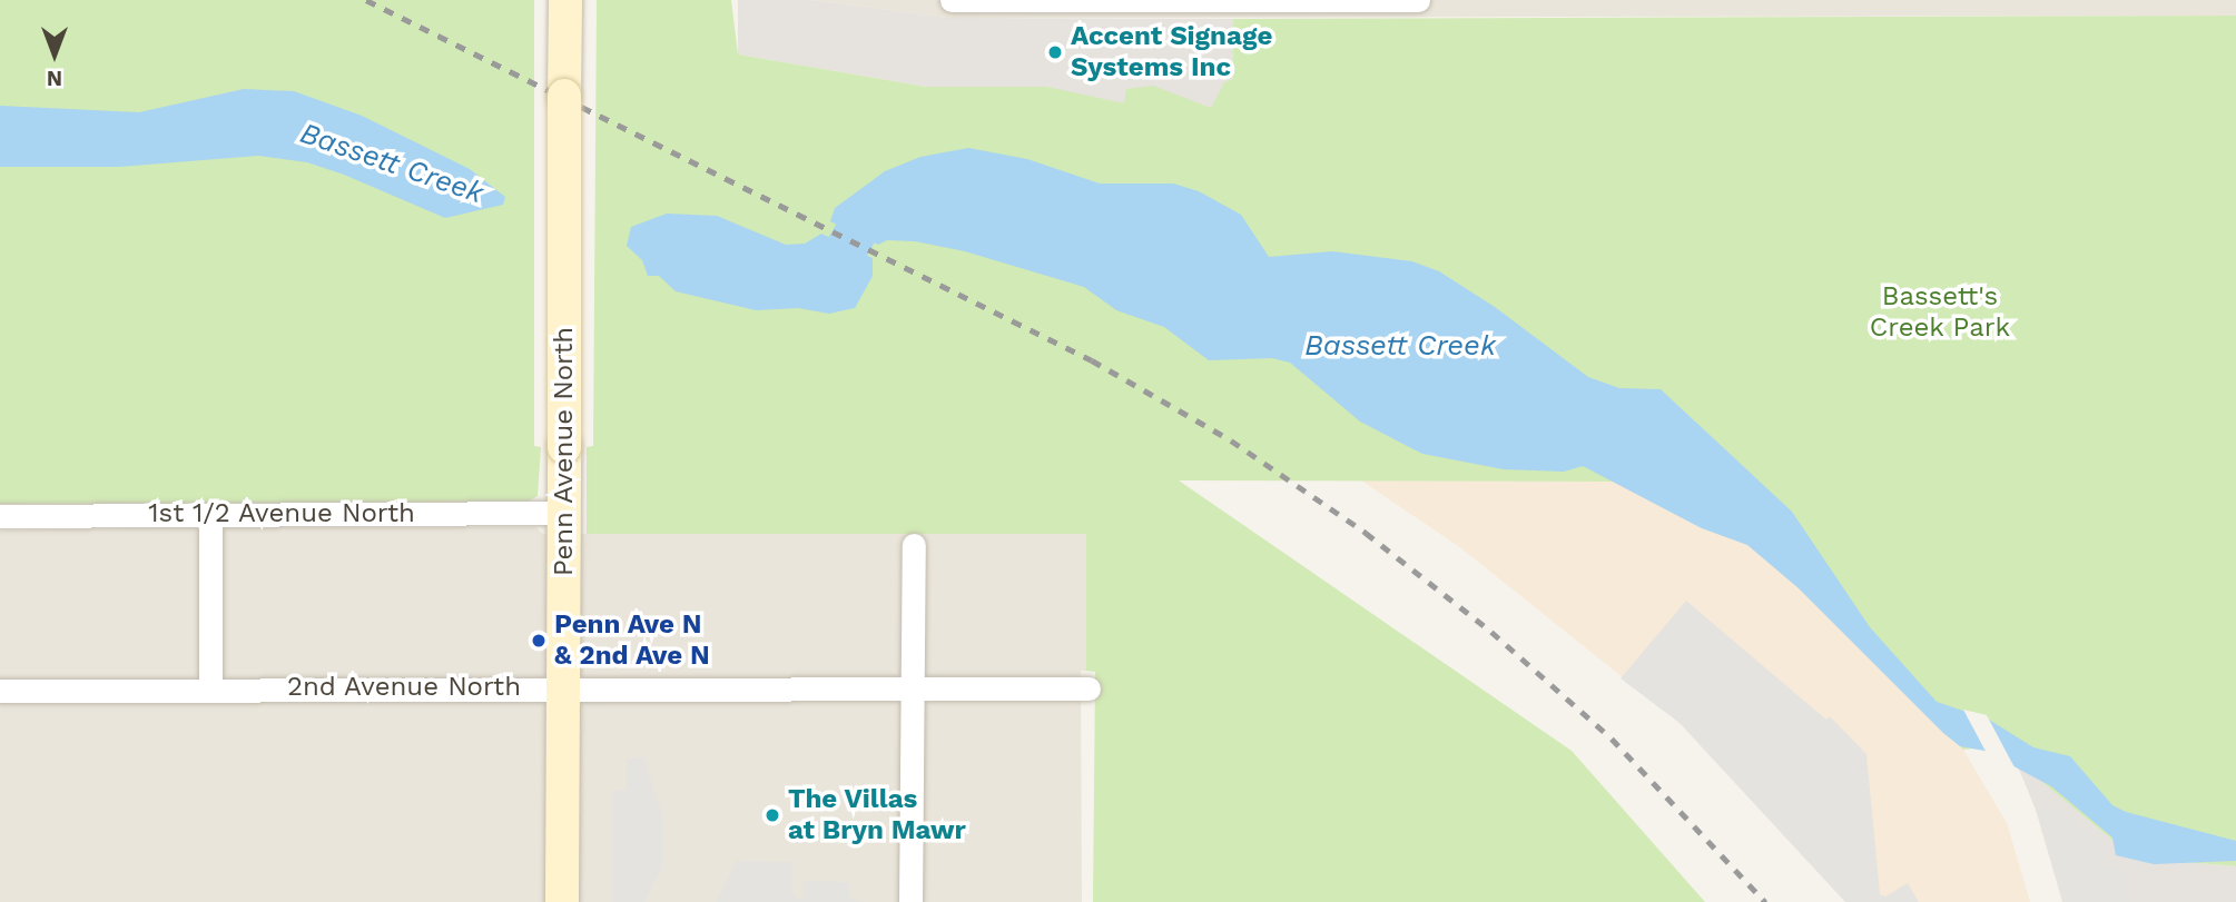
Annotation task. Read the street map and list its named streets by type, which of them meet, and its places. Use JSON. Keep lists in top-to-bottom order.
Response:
{
  "streets": {
    "main road": ["Penn Avenue North"],
    "street": ["1st 1/2 Avenue North", "2nd Avenue North"]
  },
  "crossings": [
    ["Penn Avenue North", "1st 1/2 Avenue North"],
    ["Penn Avenue North", "2nd Avenue North"]
  ],
  "water": ["Bassett Creek"],
  "parks": ["Bassett's Creek Park"],
  "places": ["Accent Signage Systems Inc", "Penn Ave N & 2nd Ave N", "The Villas at Bryn Mawr"],
  "north": "bottom"
}
